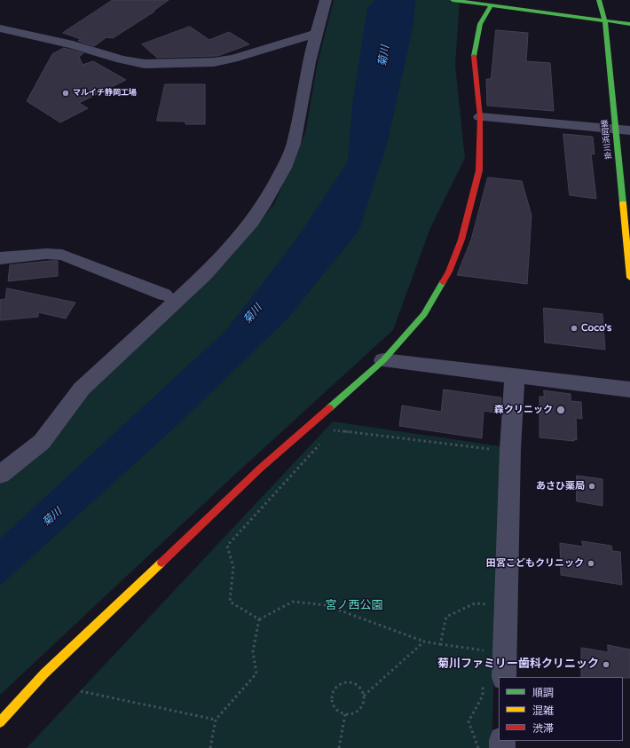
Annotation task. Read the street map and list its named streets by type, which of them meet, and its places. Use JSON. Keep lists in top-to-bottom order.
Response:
{
  "streets": {
    "street": ["掛川浜岡線"]
  },
  "water": ["菊川"],
  "parks": ["宮ノ西公園"],
  "places": [
    "マルイチ静岡工場",
    "Coco's",
    "森クリニック",
    "あさひ薬局",
    "田宮こどもクリニック",
    "菊川ファミリー歯科クリニック"
  ],
  "legend": ["順調", "混雑", "渋滞"]
}
